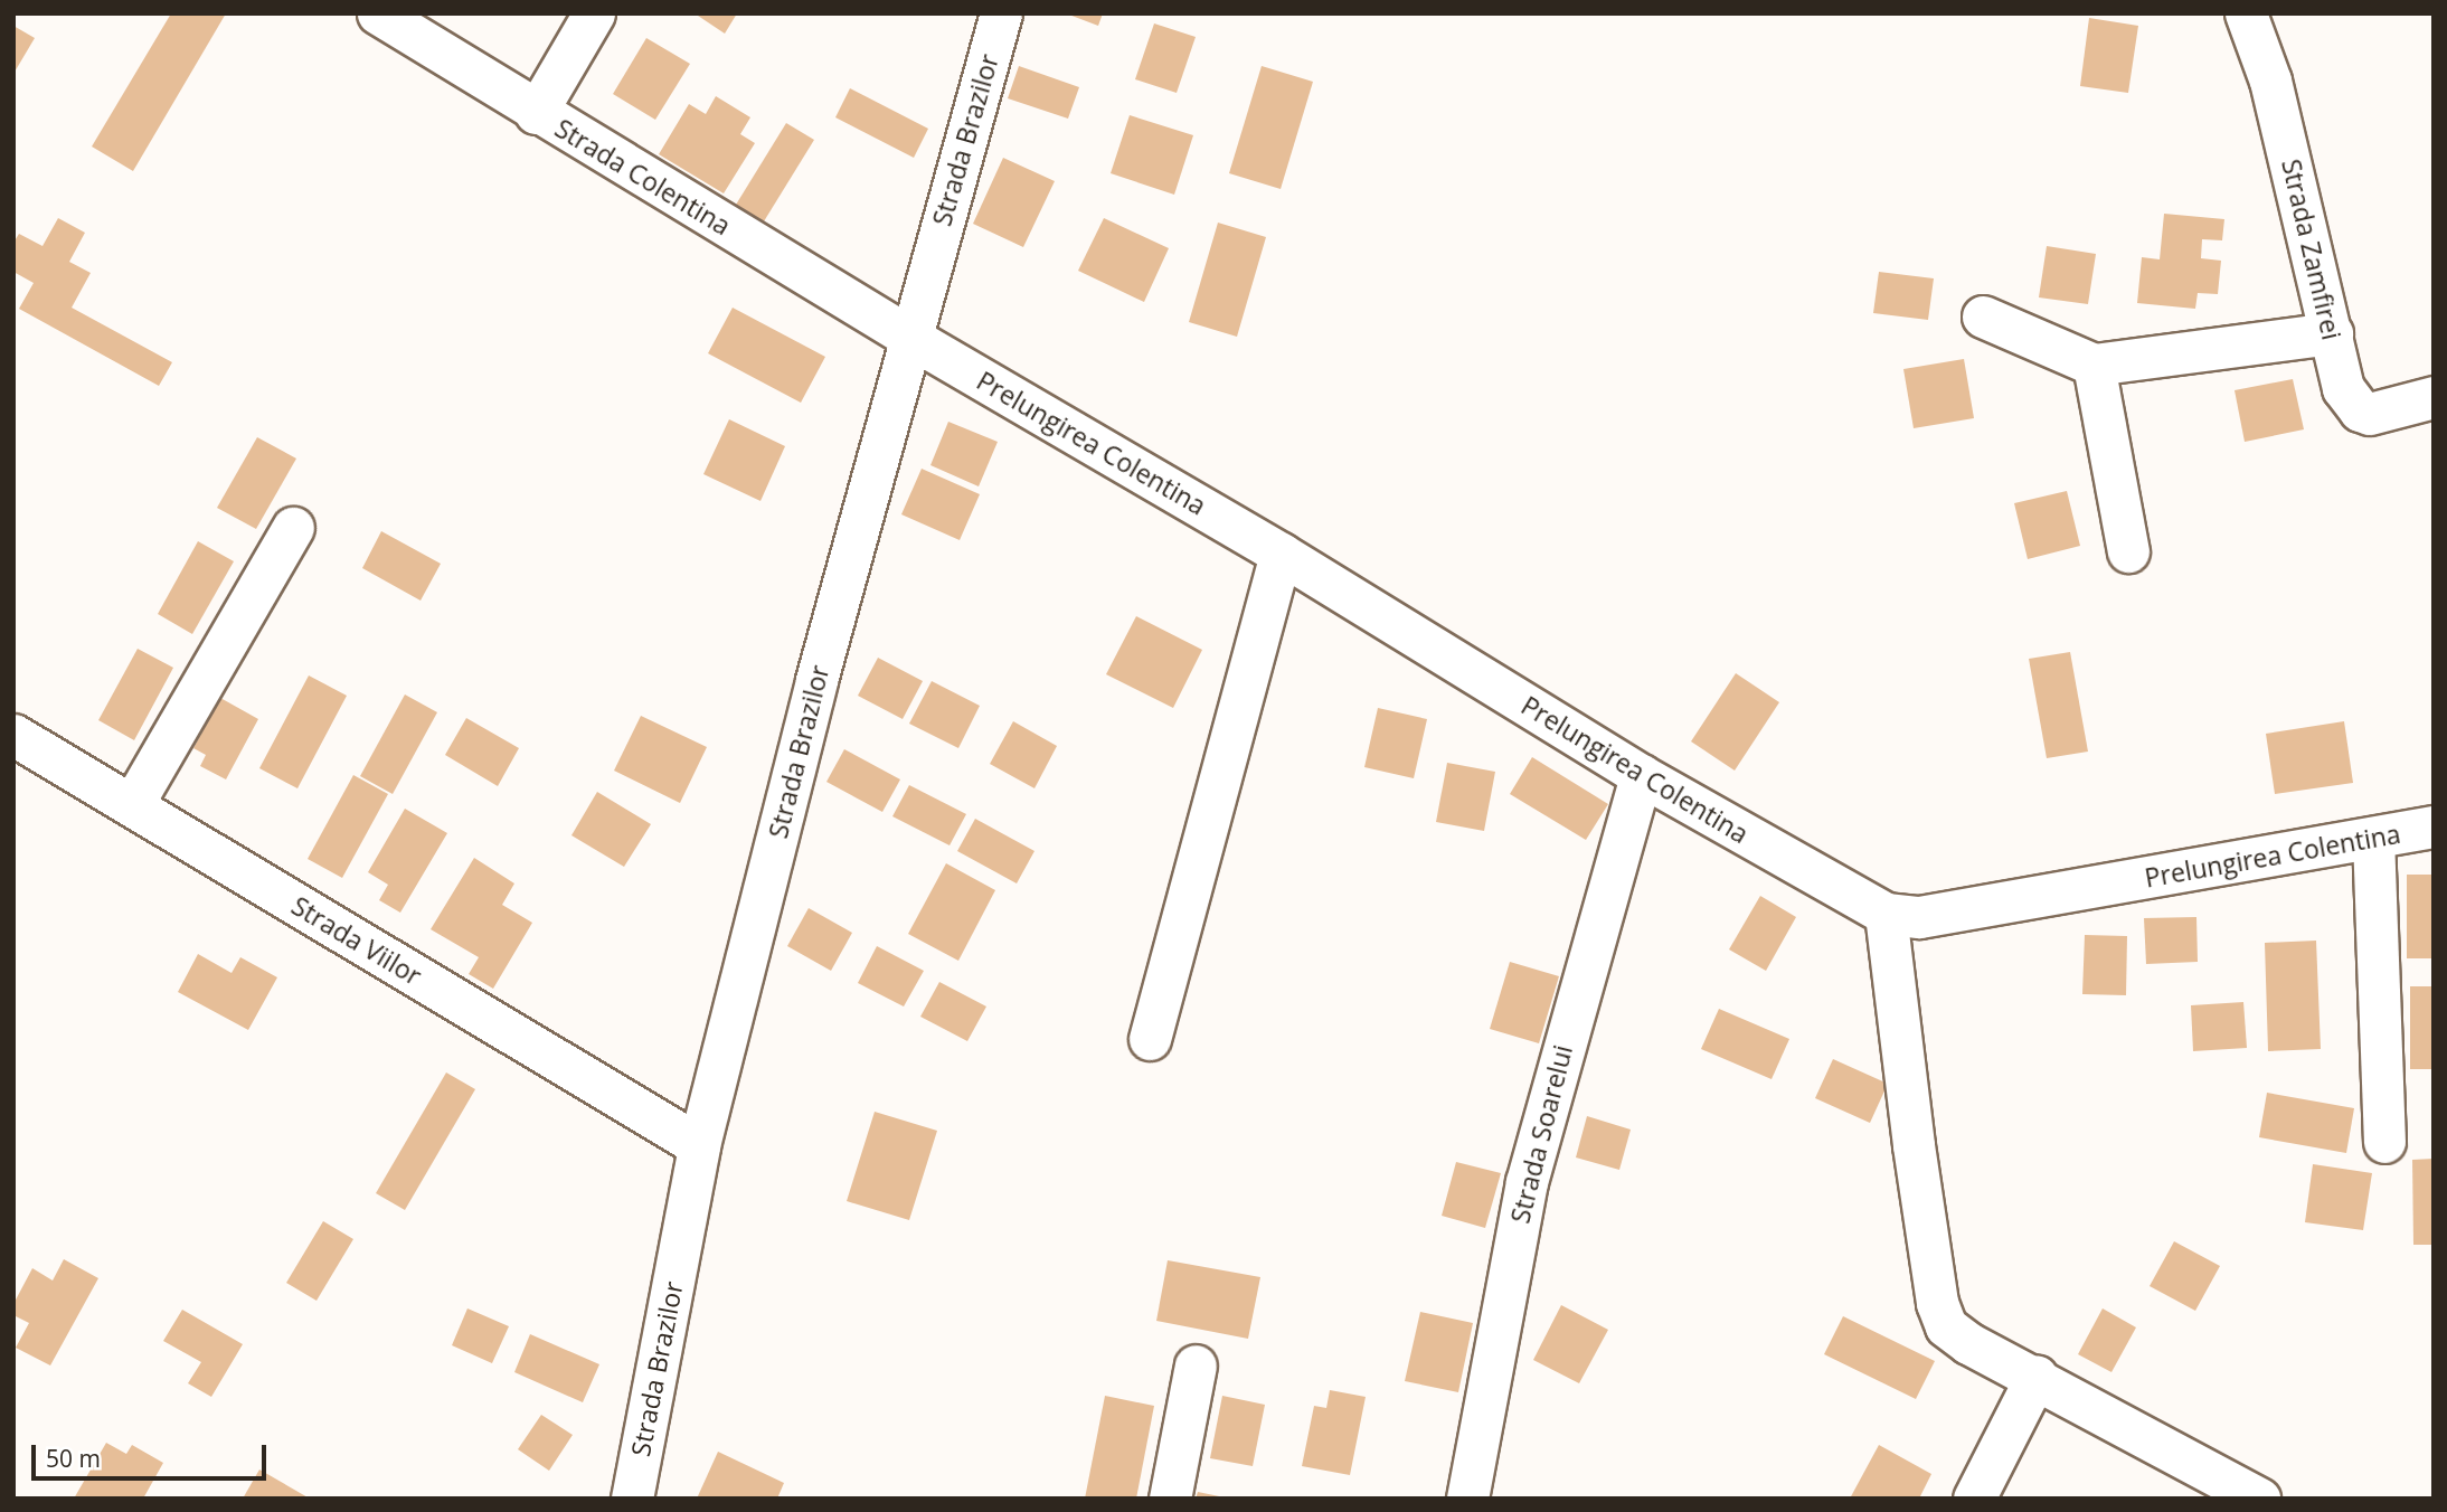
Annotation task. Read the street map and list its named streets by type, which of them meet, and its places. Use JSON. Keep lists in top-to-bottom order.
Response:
{
  "streets": {
    "street": [
      "Strada Brazilor",
      "Strada Colentina",
      "Strada Zamfirei",
      "Prelungirea Colentina",
      "Strada Viilor",
      "Strada Soarelui"
    ]
  },
  "crossings": [
    ["Strada Brazilor", "Strada Colentina"],
    ["Strada Brazilor", "Prelungirea Colentina"],
    ["Strada Brazilor", "Strada Viilor"],
    ["Strada Colentina", "Prelungirea Colentina"],
    ["Prelungirea Colentina", "Strada Soarelui"]
  ],
  "scale_bar": "50 m"
}
